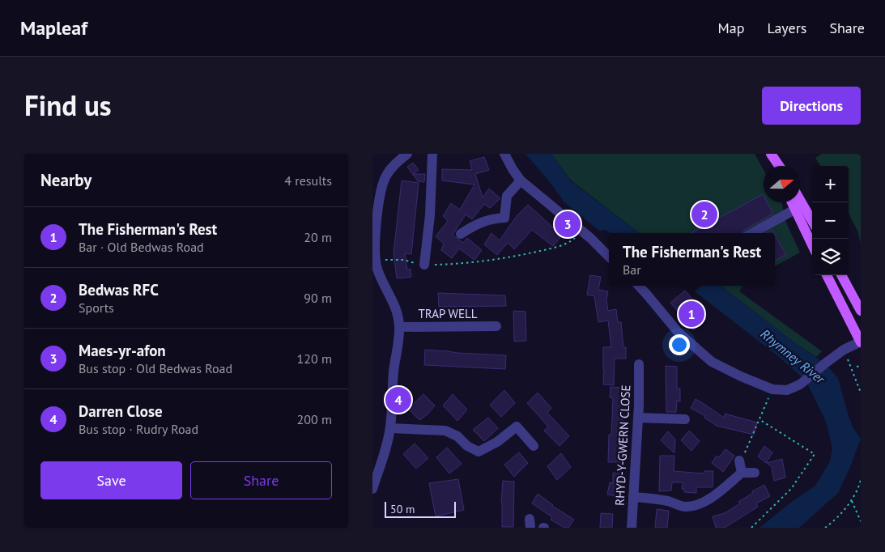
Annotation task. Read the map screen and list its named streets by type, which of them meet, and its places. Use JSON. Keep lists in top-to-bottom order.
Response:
{
  "streets": {
    "street": ["TRAP WELL", "RHYD-Y-GWERN CLOSE"]
  },
  "water": ["Rhymney River"],
  "scale_bar": "50 m",
  "north": "right",
  "page": {
    "header": "Mapleaf",
    "nav": ["Map", "Layers", "Share"],
    "title": "Find us",
    "buttons": [
      "Directions",
      ["Save", "Share"]
    ],
    "heading": ["Nearby", "4 results"],
    "map_buttons": ["+", "−"],
    "pins": [
      "2",
      "3",
      "1",
      "4"
    ],
    "list": [
      {
        "mark": "1",
        "name": "The Fisherman's Rest",
        "note": "Bar · Old Bedwas Road",
        "value": "20 m"
      },
      {
        "mark": "2",
        "name": "Bedwas RFC",
        "note": "Sports",
        "value": "90 m"
      },
      {
        "mark": "3",
        "name": "Maes-yr-afon",
        "note": "Bus stop · Old Bedwas Road",
        "value": "120 m"
      },
      {
        "mark": "4",
        "name": "Darren Close",
        "note": "Bus stop · Rudry Road",
        "value": "200 m"
      }
    ],
    "popup": ["The Fisherman's Rest", "Bar"],
    "scale": "50 m"
  }
}
